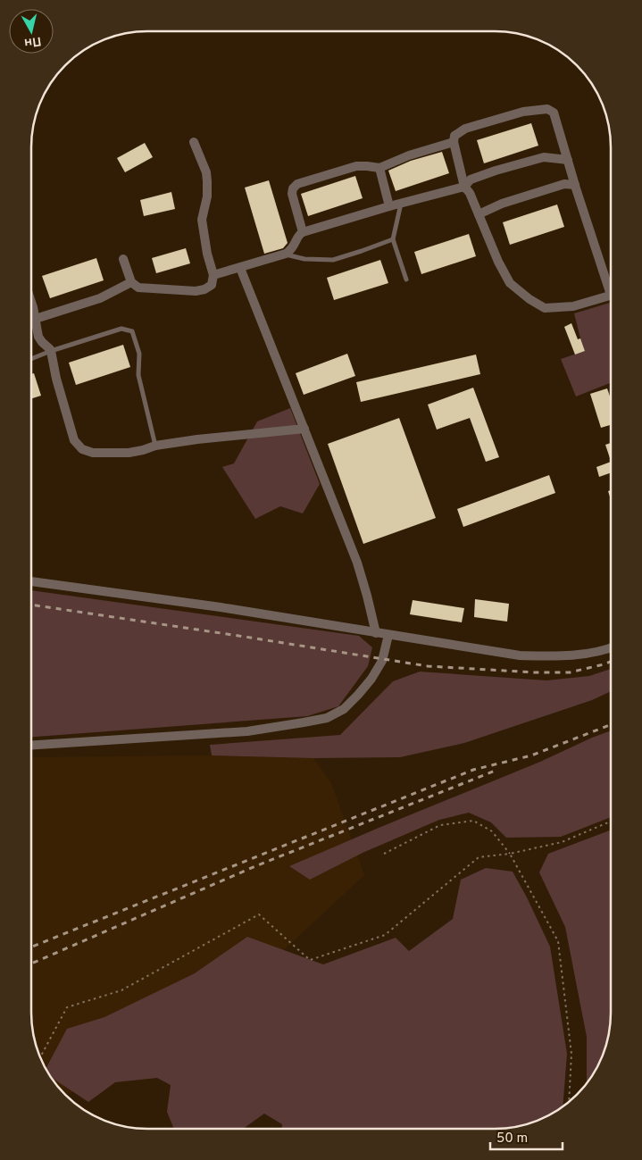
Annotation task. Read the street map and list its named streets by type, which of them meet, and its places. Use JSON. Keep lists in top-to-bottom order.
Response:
{
  "scale_bar": "50 m",
  "north": "bottom"
}
